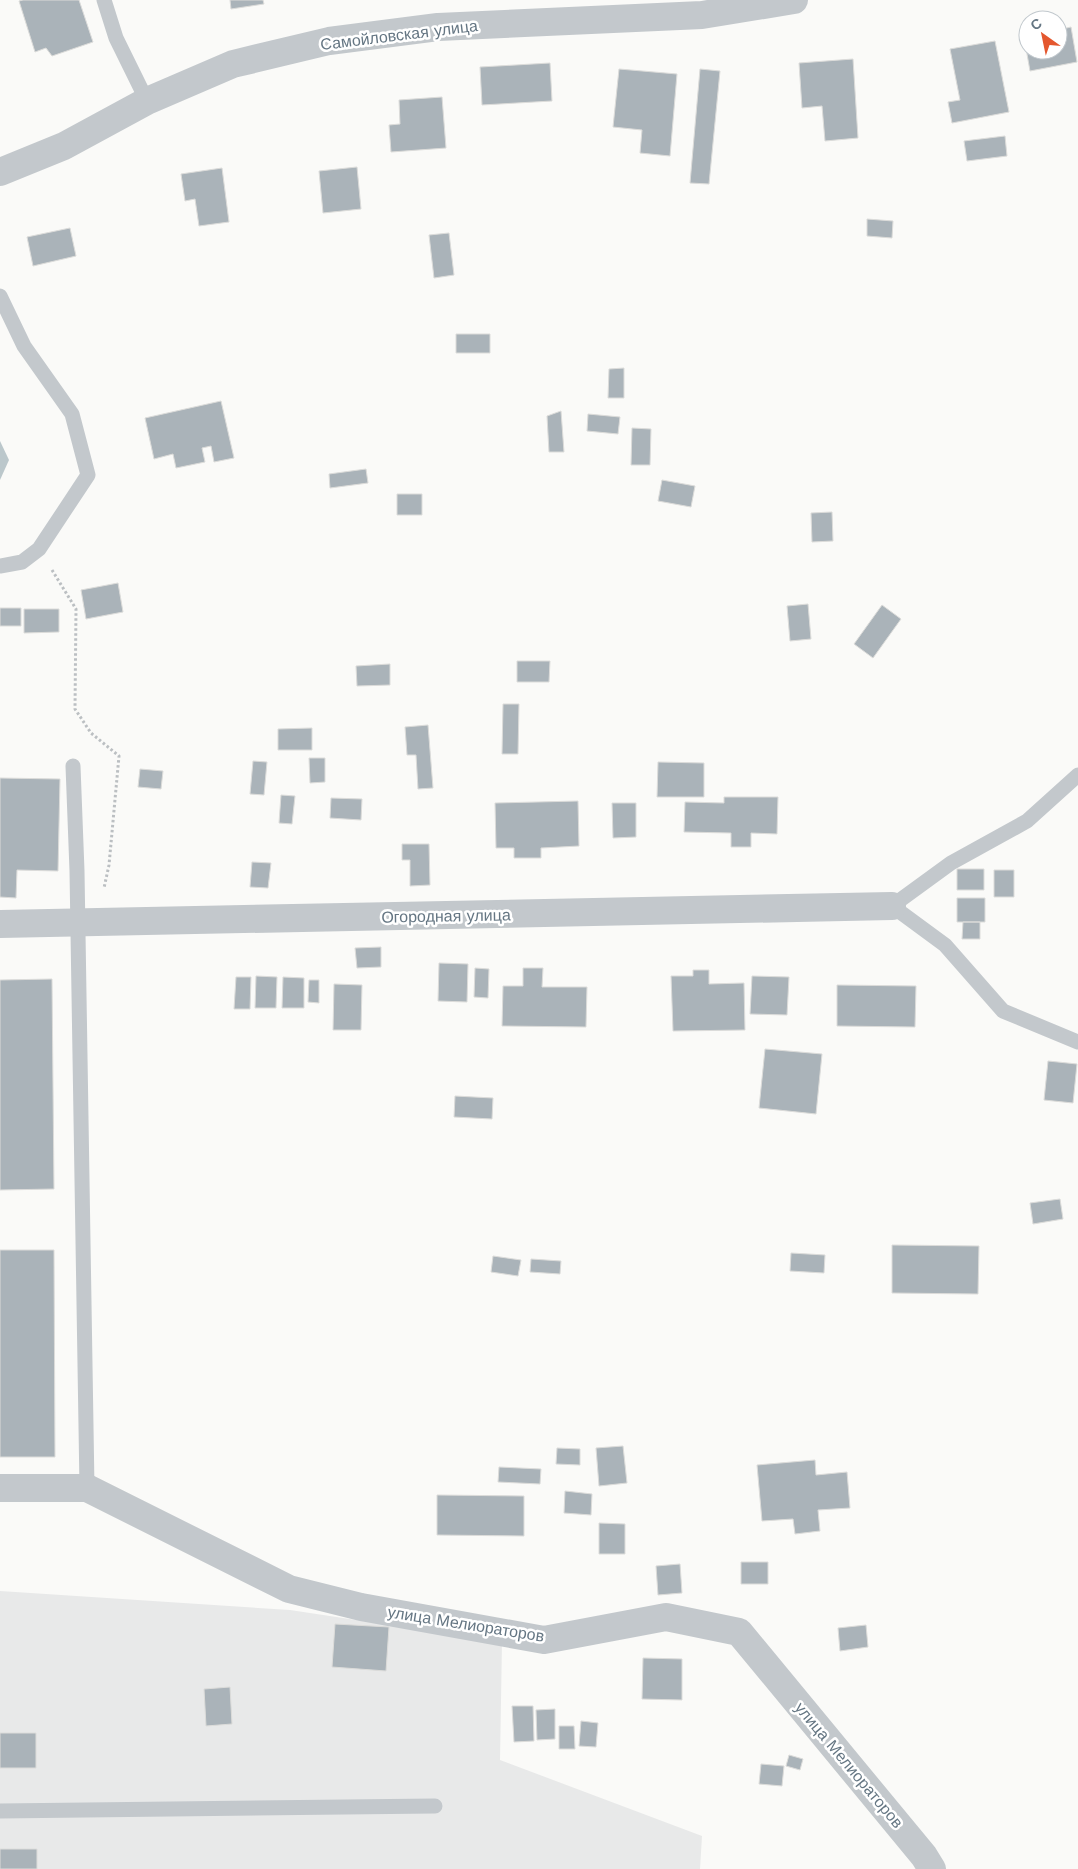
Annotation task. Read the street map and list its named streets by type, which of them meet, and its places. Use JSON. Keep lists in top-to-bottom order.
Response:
{
  "streets": {
    "street": ["Самойловская улица", "Огородная улица", "улица Мелиораторов"]
  },
  "north": "top left"
}
